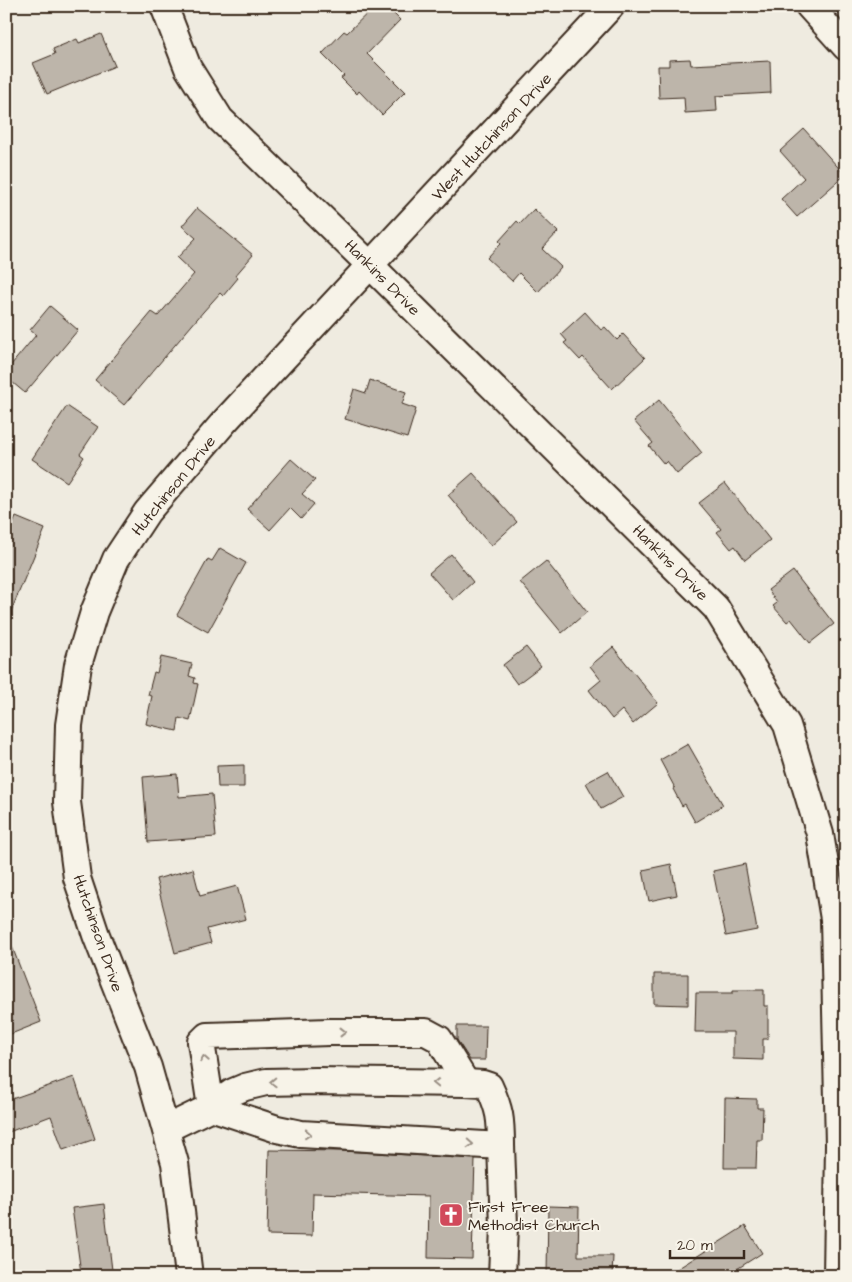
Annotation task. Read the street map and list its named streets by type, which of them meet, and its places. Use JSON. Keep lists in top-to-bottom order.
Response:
{
  "streets": {
    "street": ["West Hutchinson Drive", "Hankins Drive", "Hutchinson Drive"]
  },
  "crossings": [
    ["West Hutchinson Drive", "Hankins Drive"],
    ["West Hutchinson Drive", "Hutchinson Drive"],
    ["Hankins Drive", "Hutchinson Drive"]
  ],
  "places": {
    "church": ["First Free Methodist Church"]
  },
  "scale_bar": "20 m"
}
